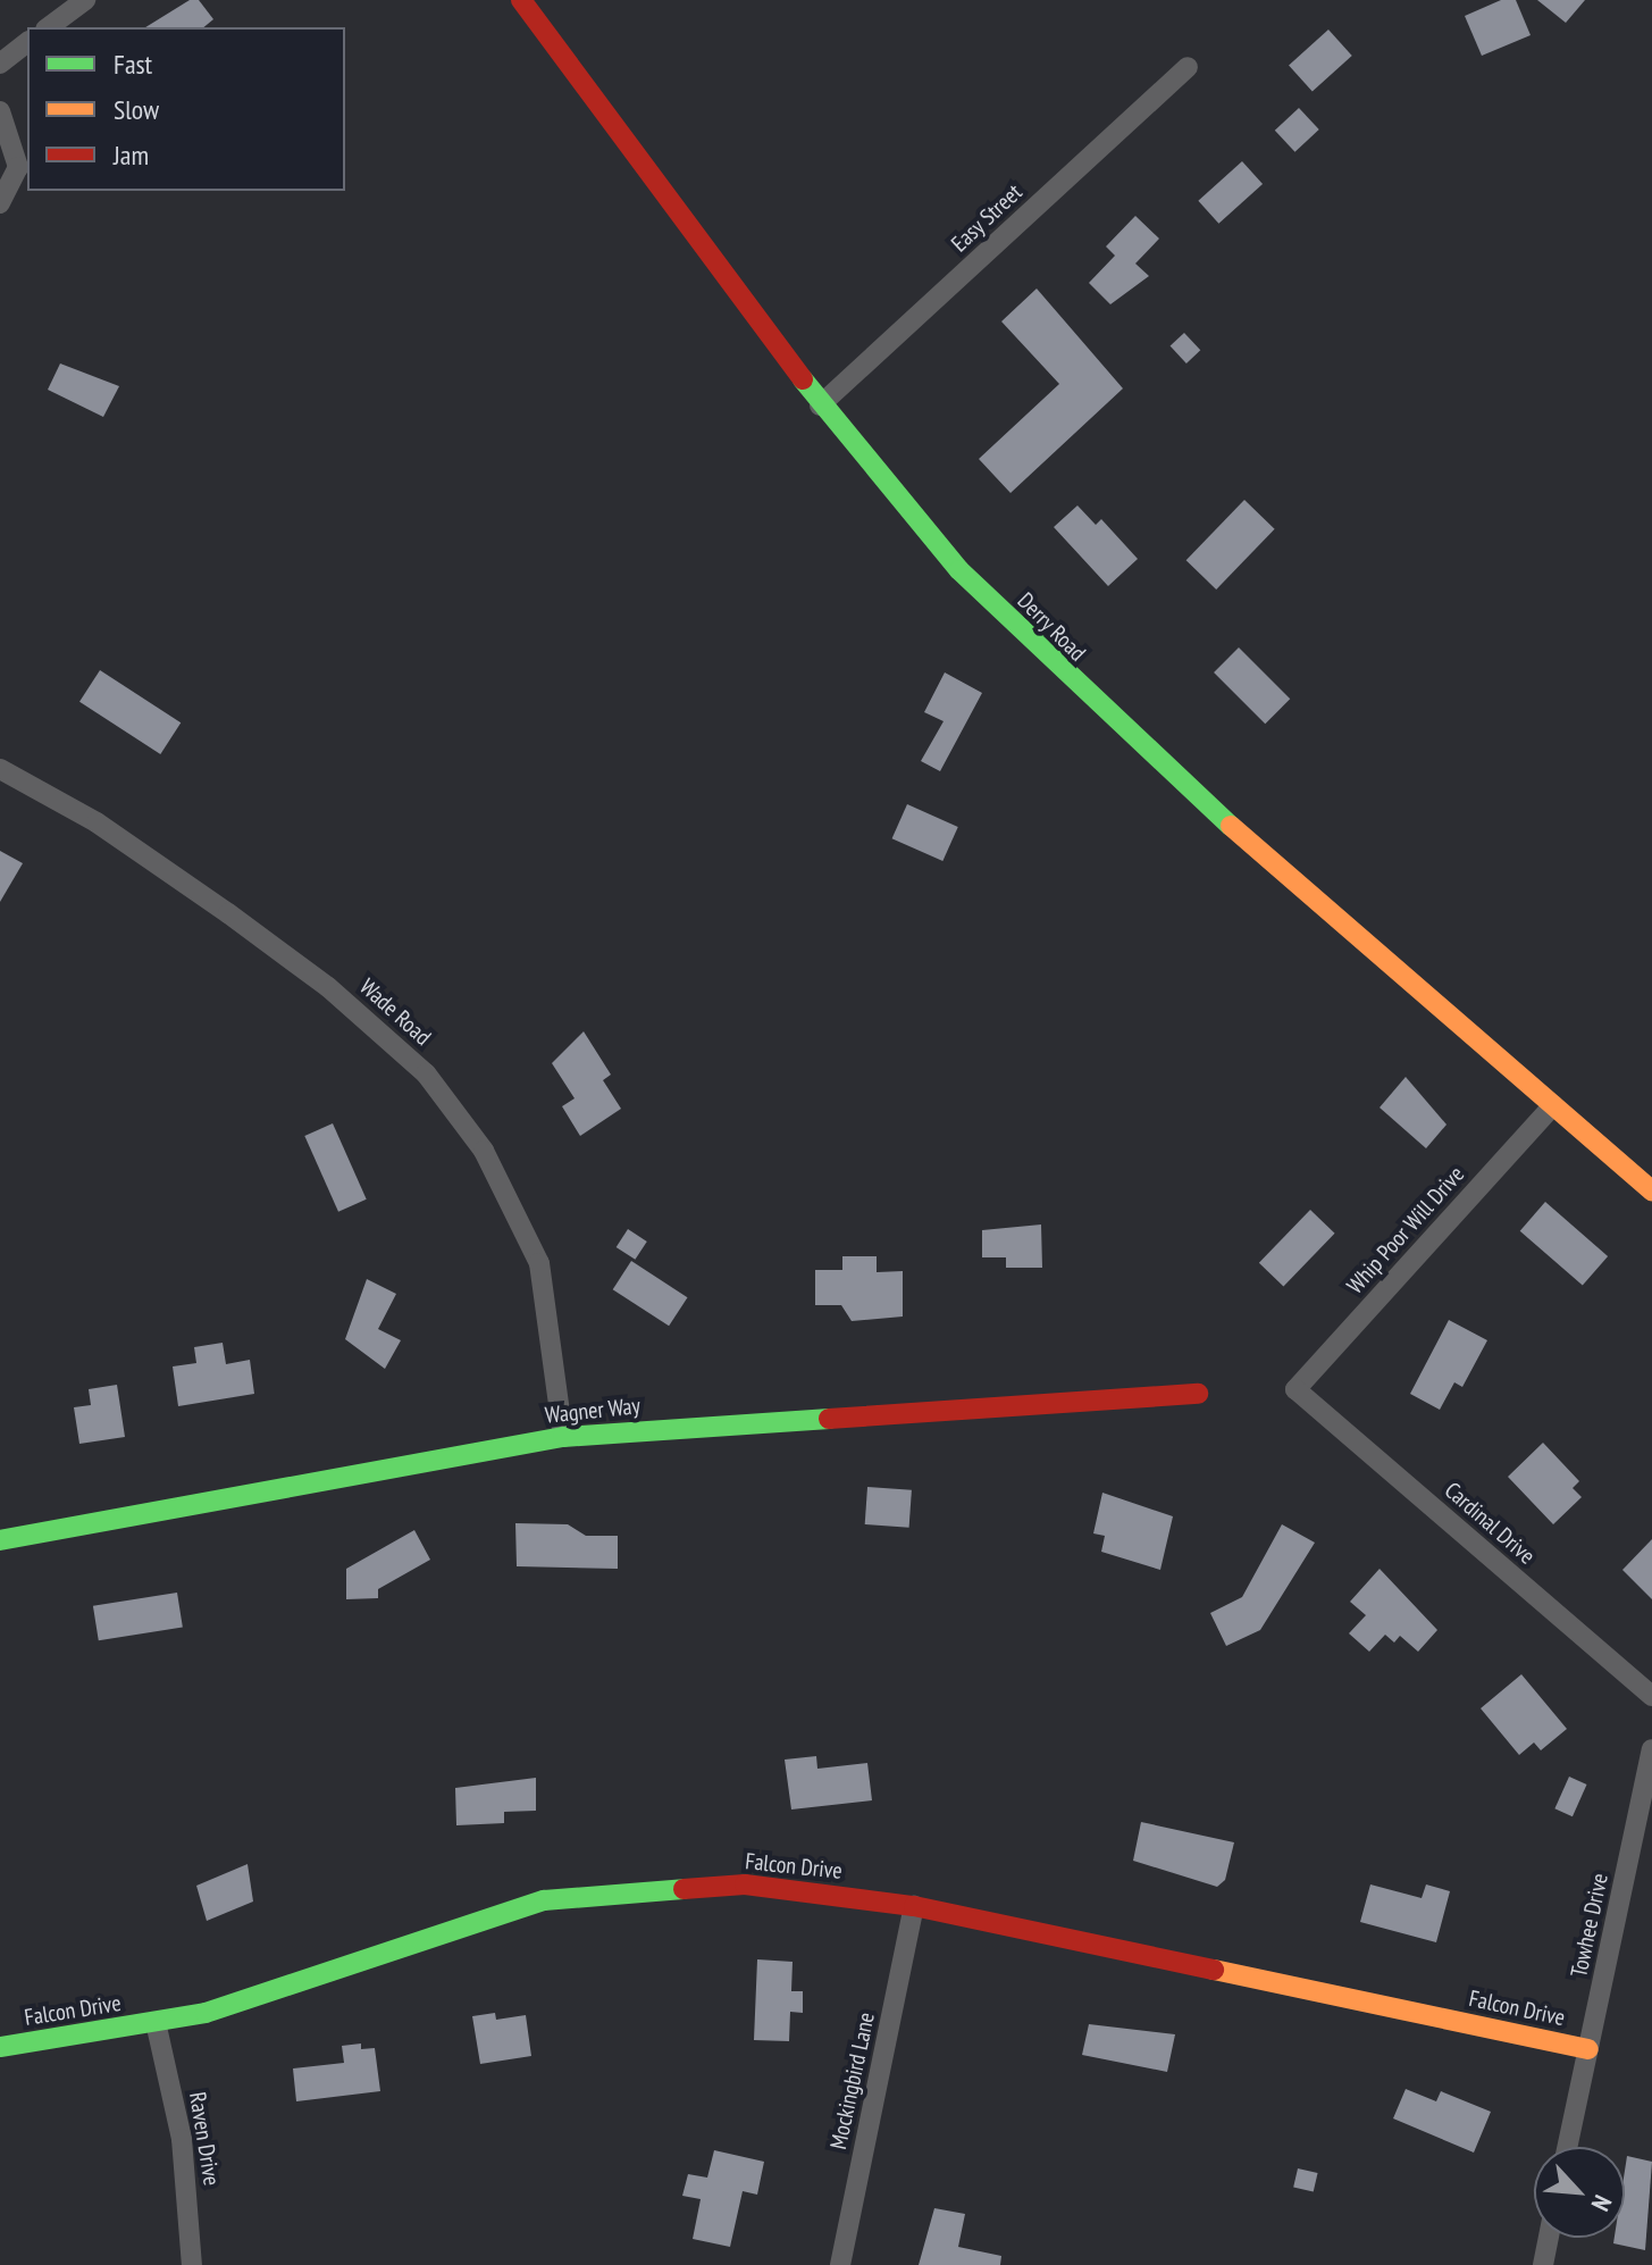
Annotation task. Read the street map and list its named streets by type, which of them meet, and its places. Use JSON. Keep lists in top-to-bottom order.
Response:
{
  "streets": {
    "street": [
      "Easy Street",
      "Derry Road",
      "Wade Road",
      "Whip Poor Will Drive",
      "Wagner Way",
      "Cardinal Drive",
      "Falcon Drive",
      "Towhee Drive",
      "Mockingbird Lane",
      "Raven Drive"
    ]
  },
  "crossings": [
    ["Easy Street", "Derry Road"],
    ["Derry Road", "Whip Poor Will Drive"],
    ["Wade Road", "Wagner Way"],
    ["Whip Poor Will Drive", "Cardinal Drive"],
    ["Falcon Drive", "Towhee Drive"],
    ["Falcon Drive", "Mockingbird Lane"],
    ["Falcon Drive", "Raven Drive"]
  ],
  "legend": ["Fast", "Slow", "Jam"],
  "north": "bottom right"
}
